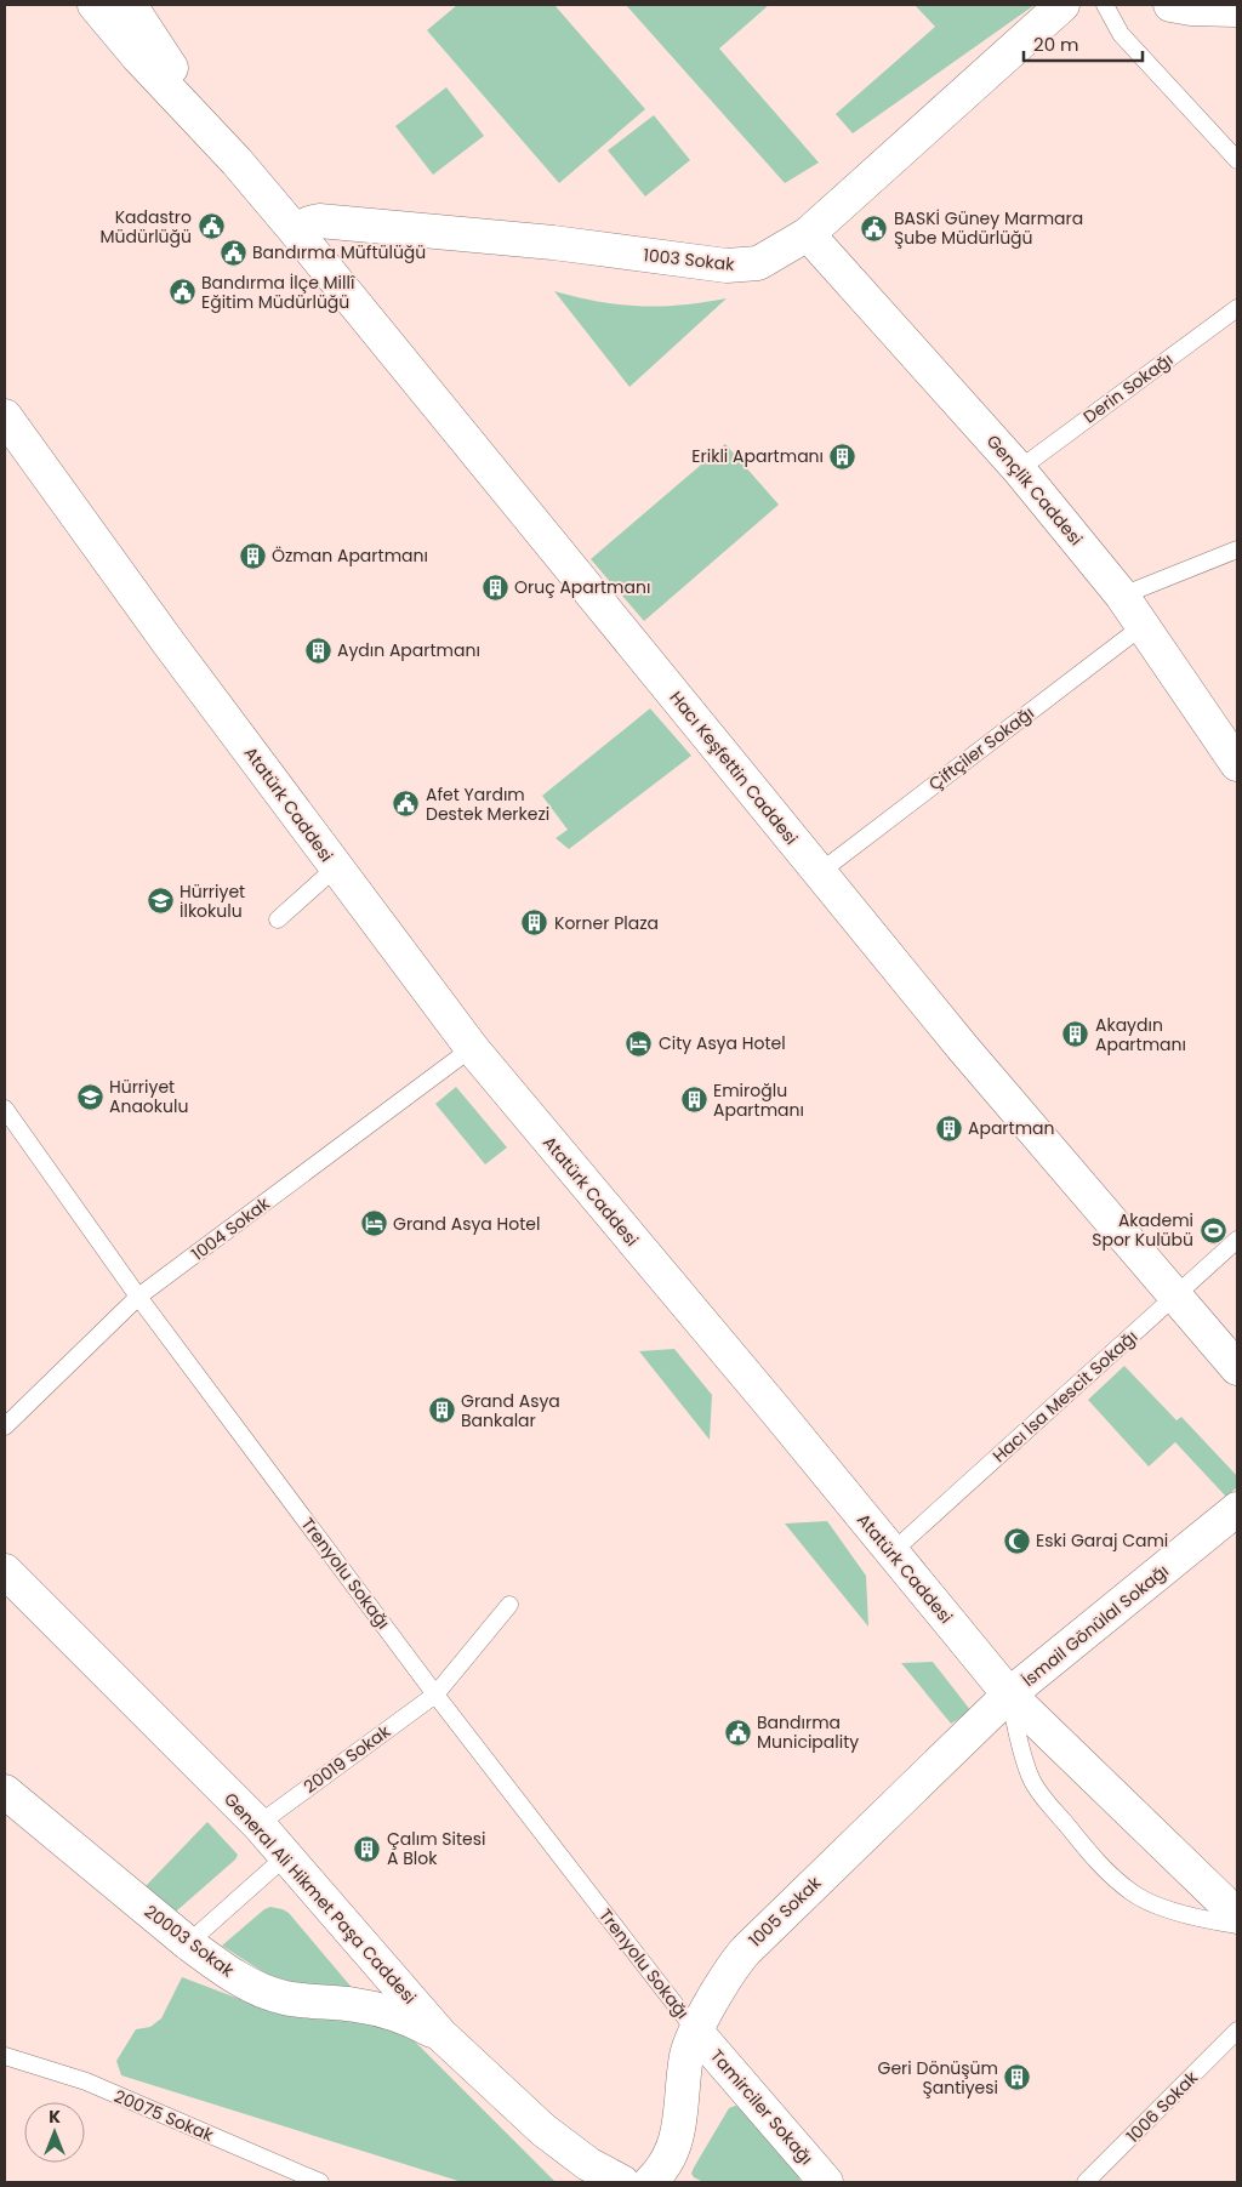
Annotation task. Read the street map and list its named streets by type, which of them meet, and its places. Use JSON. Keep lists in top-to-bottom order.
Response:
{
  "streets": {
    "street": [
      "1003 Sokak",
      "Gençlik Caddesi",
      "Hacı Keşfettin Caddesi",
      "Atatürk Caddesi",
      "İsmail Gönülal Sokağı",
      "General Ali Hikmet Paşa Caddesi",
      "1005 Sokak",
      "20003 Sokak",
      "Tamirciler Sokağı"
    ],
    "lane": [
      "Derin Sokağı",
      "Çiftçiler Sokağı",
      "1004 Sokak",
      "Hacı İsa Mescit Sokağı",
      "Trenyolu Sokağı",
      "20019 Sokak",
      "1006 Sokak",
      "20075 Sokak"
    ]
  },
  "crossings": [
    ["1003 Sokak", "Gençlik Caddesi"],
    ["1003 Sokak", "Hacı Keşfettin Caddesi"],
    ["Derin Sokağı", "Gençlik Caddesi"],
    ["Gençlik Caddesi", "Çiftçiler Sokağı"],
    ["Çiftçiler Sokağı", "Hacı Keşfettin Caddesi"],
    ["Hacı Keşfettin Caddesi", "Hacı İsa Mescit Sokağı"],
    ["Atatürk Caddesi", "1004 Sokak"],
    ["Atatürk Caddesi", "Hacı İsa Mescit Sokağı"],
    ["Atatürk Caddesi", "İsmail Gönülal Sokağı"],
    ["Atatürk Caddesi", "1005 Sokak"],
    ["1004 Sokak", "Trenyolu Sokağı"],
    ["Trenyolu Sokağı", "20019 Sokak"],
    ["Trenyolu Sokağı", "1005 Sokak"],
    ["Trenyolu Sokağı", "Tamirciler Sokağı"],
    ["İsmail Gönülal Sokağı", "1005 Sokak"],
    ["20019 Sokak", "General Ali Hikmet Paşa Caddesi"],
    ["General Ali Hikmet Paşa Caddesi", "20003 Sokak"],
    ["1005 Sokak", "Tamirciler Sokağı"]
  ],
  "places": {
    "public building": [
      "Kadastro Müdürlüğü",
      "BASKİ Güney Marmara Şube Müdürlüğü",
      "Bandırma Müftülüğü",
      "Bandırma İlçe Millî Eğitim Müdürlüğü",
      "Afet Yardım Destek Merkezi",
      "Bandırma Municipality"
    ],
    "building": [
      "Erikli Apartmanı",
      "Özman Apartmanı",
      "Oruç Apartmanı",
      "Aydın Apartmanı",
      "Korner Plaza",
      "Akaydın Apartmanı",
      "Emiroğlu Apartmanı",
      "Apartman",
      "Grand Asya Bankalar",
      "Çalım Sitesi A Blok",
      "Geri Dönüşüm Şantiyesi"
    ],
    "school or university": ["Hürriyet İlkokulu", "Hürriyet Anaokulu"],
    "hotel": ["City Asya Hotel", "Grand Asya Hotel"],
    "sports": ["Akademi Spor Kulübü"],
    "mosque": ["Eski Garaj Cami"]
  },
  "scale_bar": "20 m",
  "north": "top"
}
